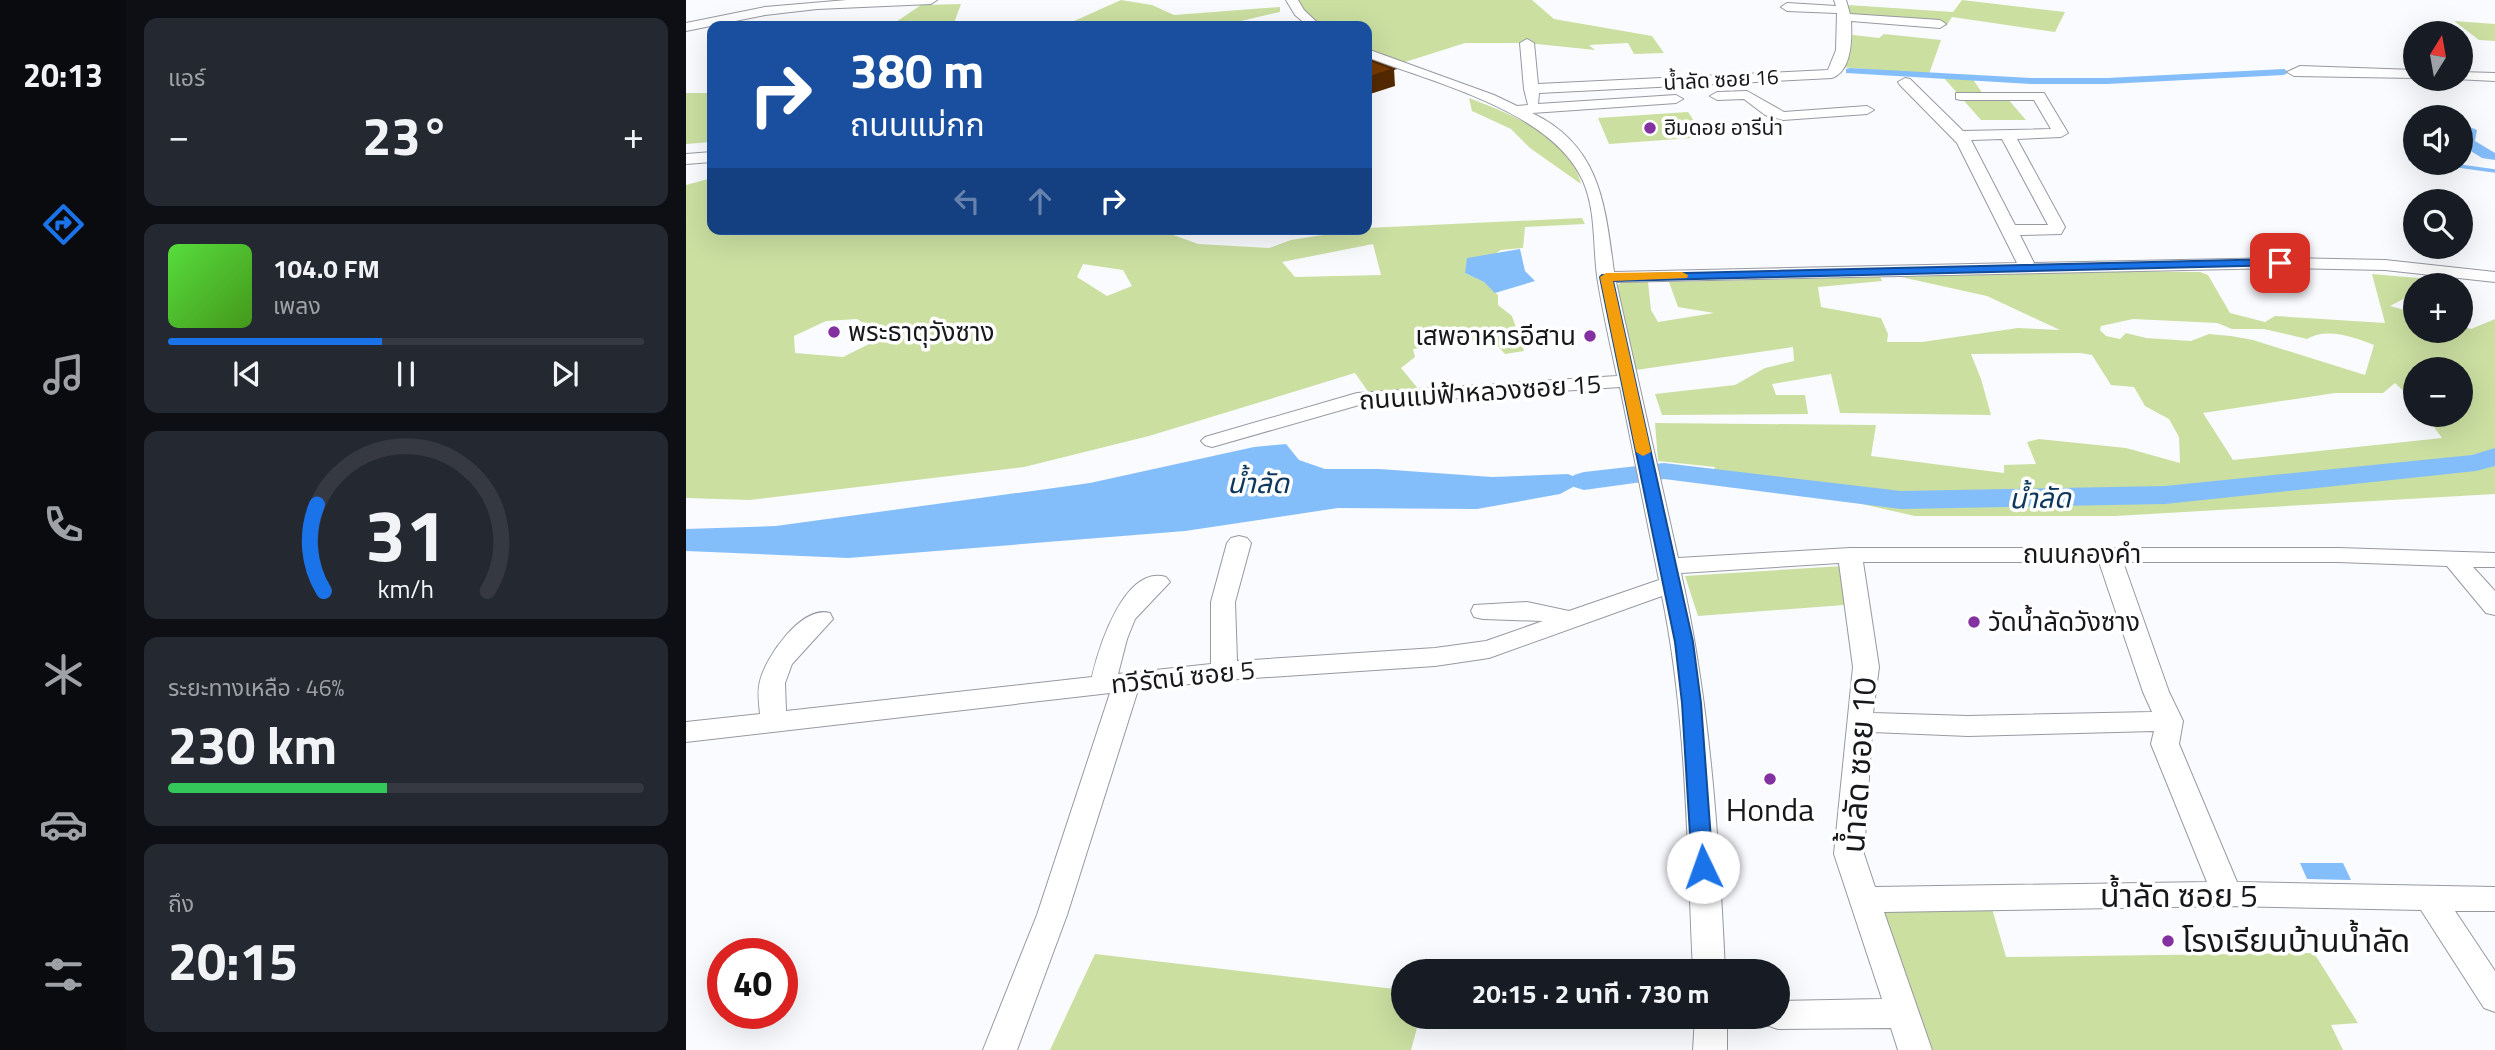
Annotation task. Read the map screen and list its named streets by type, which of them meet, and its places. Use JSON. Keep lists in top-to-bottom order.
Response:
{
  "streets": {
    "street": [
      "น้ำลัด ซอย 16",
      "ถนนแม่ฟ้าหลวงซอย 15",
      "ถนนกองคำ",
      "ทวีรัตน์ ซอย 5",
      "น้ำลัด ซอย 10",
      "น้ำลัด ซอย 5"
    ]
  },
  "crossings": [
    ["ถนนกองคำ", "ทวีรัตน์ ซอย 5"],
    ["ถนนกองคำ", "น้ำลัด ซอย 10"],
    ["น้ำลัด ซอย 10", "น้ำลัด ซอย 5"]
  ],
  "water": ["น้ำลัด"],
  "places": [
    "ฮิมดอย อารีน่า",
    "พระธาตุวังซาง",
    "เสพอาหารอีสาน",
    "วัดน้ำลัดวังซาง",
    "Honda",
    "โรงเรียนบ้านน้ำลัด"
  ],
  "north": "top",
  "page": {
    "tabs": "20:13",
    "tile": [
      "แอร์",
      ["ระยะทางเหลือ · 46%", "230 km"],
      ["ถึง", "20:15"]
    ],
    "map_buttons": ["+", "−"],
    "turn": ["380 m", "ถนนแม่กก"],
    "heat": ["−", "23°", "+"],
    "song": ["104.0 FM", "เพลง"],
    "limit": "40",
    "trip": "20:15 · 2 นาที · 730 m",
    "gauge": ["31", "km/h"]
  }
}
